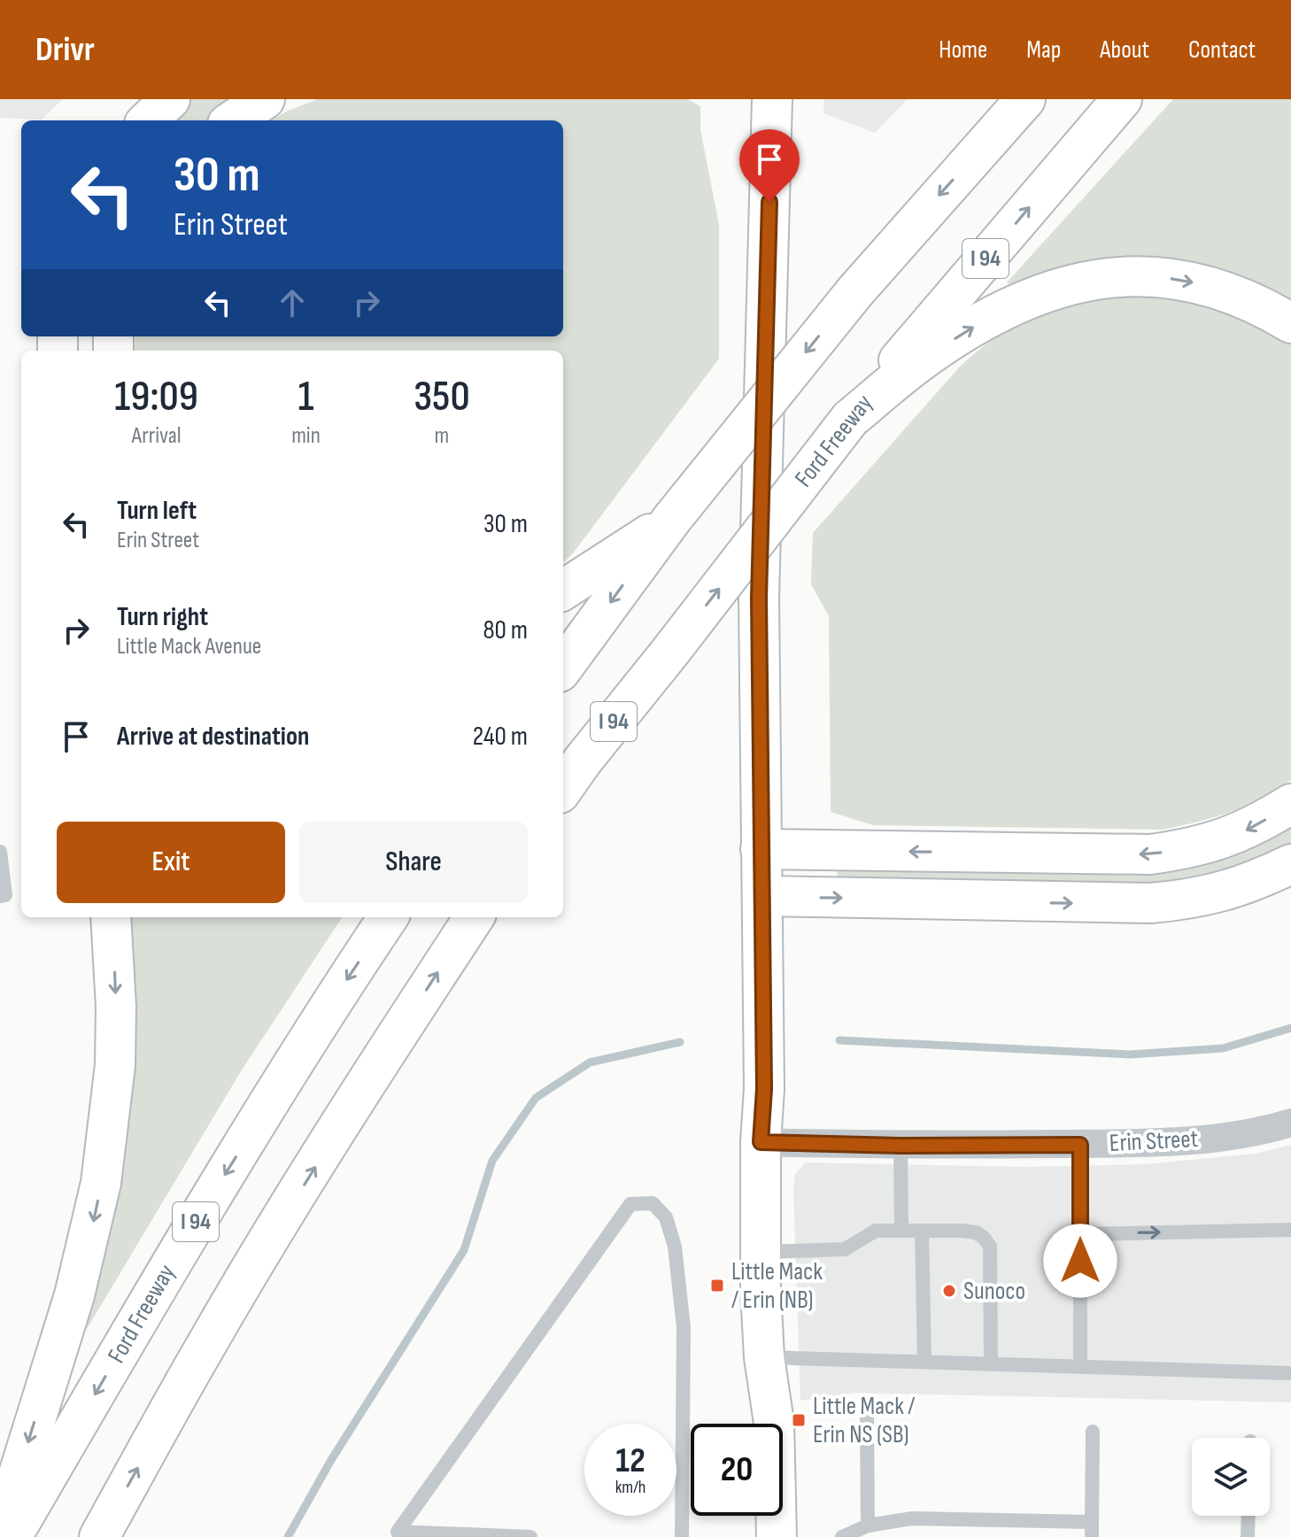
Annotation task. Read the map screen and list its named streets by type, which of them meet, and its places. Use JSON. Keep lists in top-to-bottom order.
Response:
{
  "streets": {
    "main road": ["I 94", "Ford Freeway"],
    "street": ["Erin Street"]
  },
  "places": {
    "transit": ["Little Mack / Erin (NB)", "Little Mack / Erin NS (SB)"],
    "other": ["Sunoco"]
  },
  "page": {
    "header": "Drivr",
    "nav": [
      "Home",
      "Map",
      "About",
      "Contact"
    ],
    "turn": ["30 m", "Erin Street"],
    "eta": [
      "19:09",
      "Arrival",
      "1",
      "min",
      "350",
      "m"
    ],
    "list": [
      {
        "name": "Turn left",
        "note": "Erin Street",
        "value": "30 m"
      },
      {
        "name": "Turn right",
        "note": "Little Mack Avenue",
        "value": "80 m"
      },
      {
        "name": "Arrive at destination",
        "value": "240 m"
      }
    ],
    "buttons": ["Exit", "Share"],
    "speed": "12 km/h",
    "limit": "20"
  }
}
